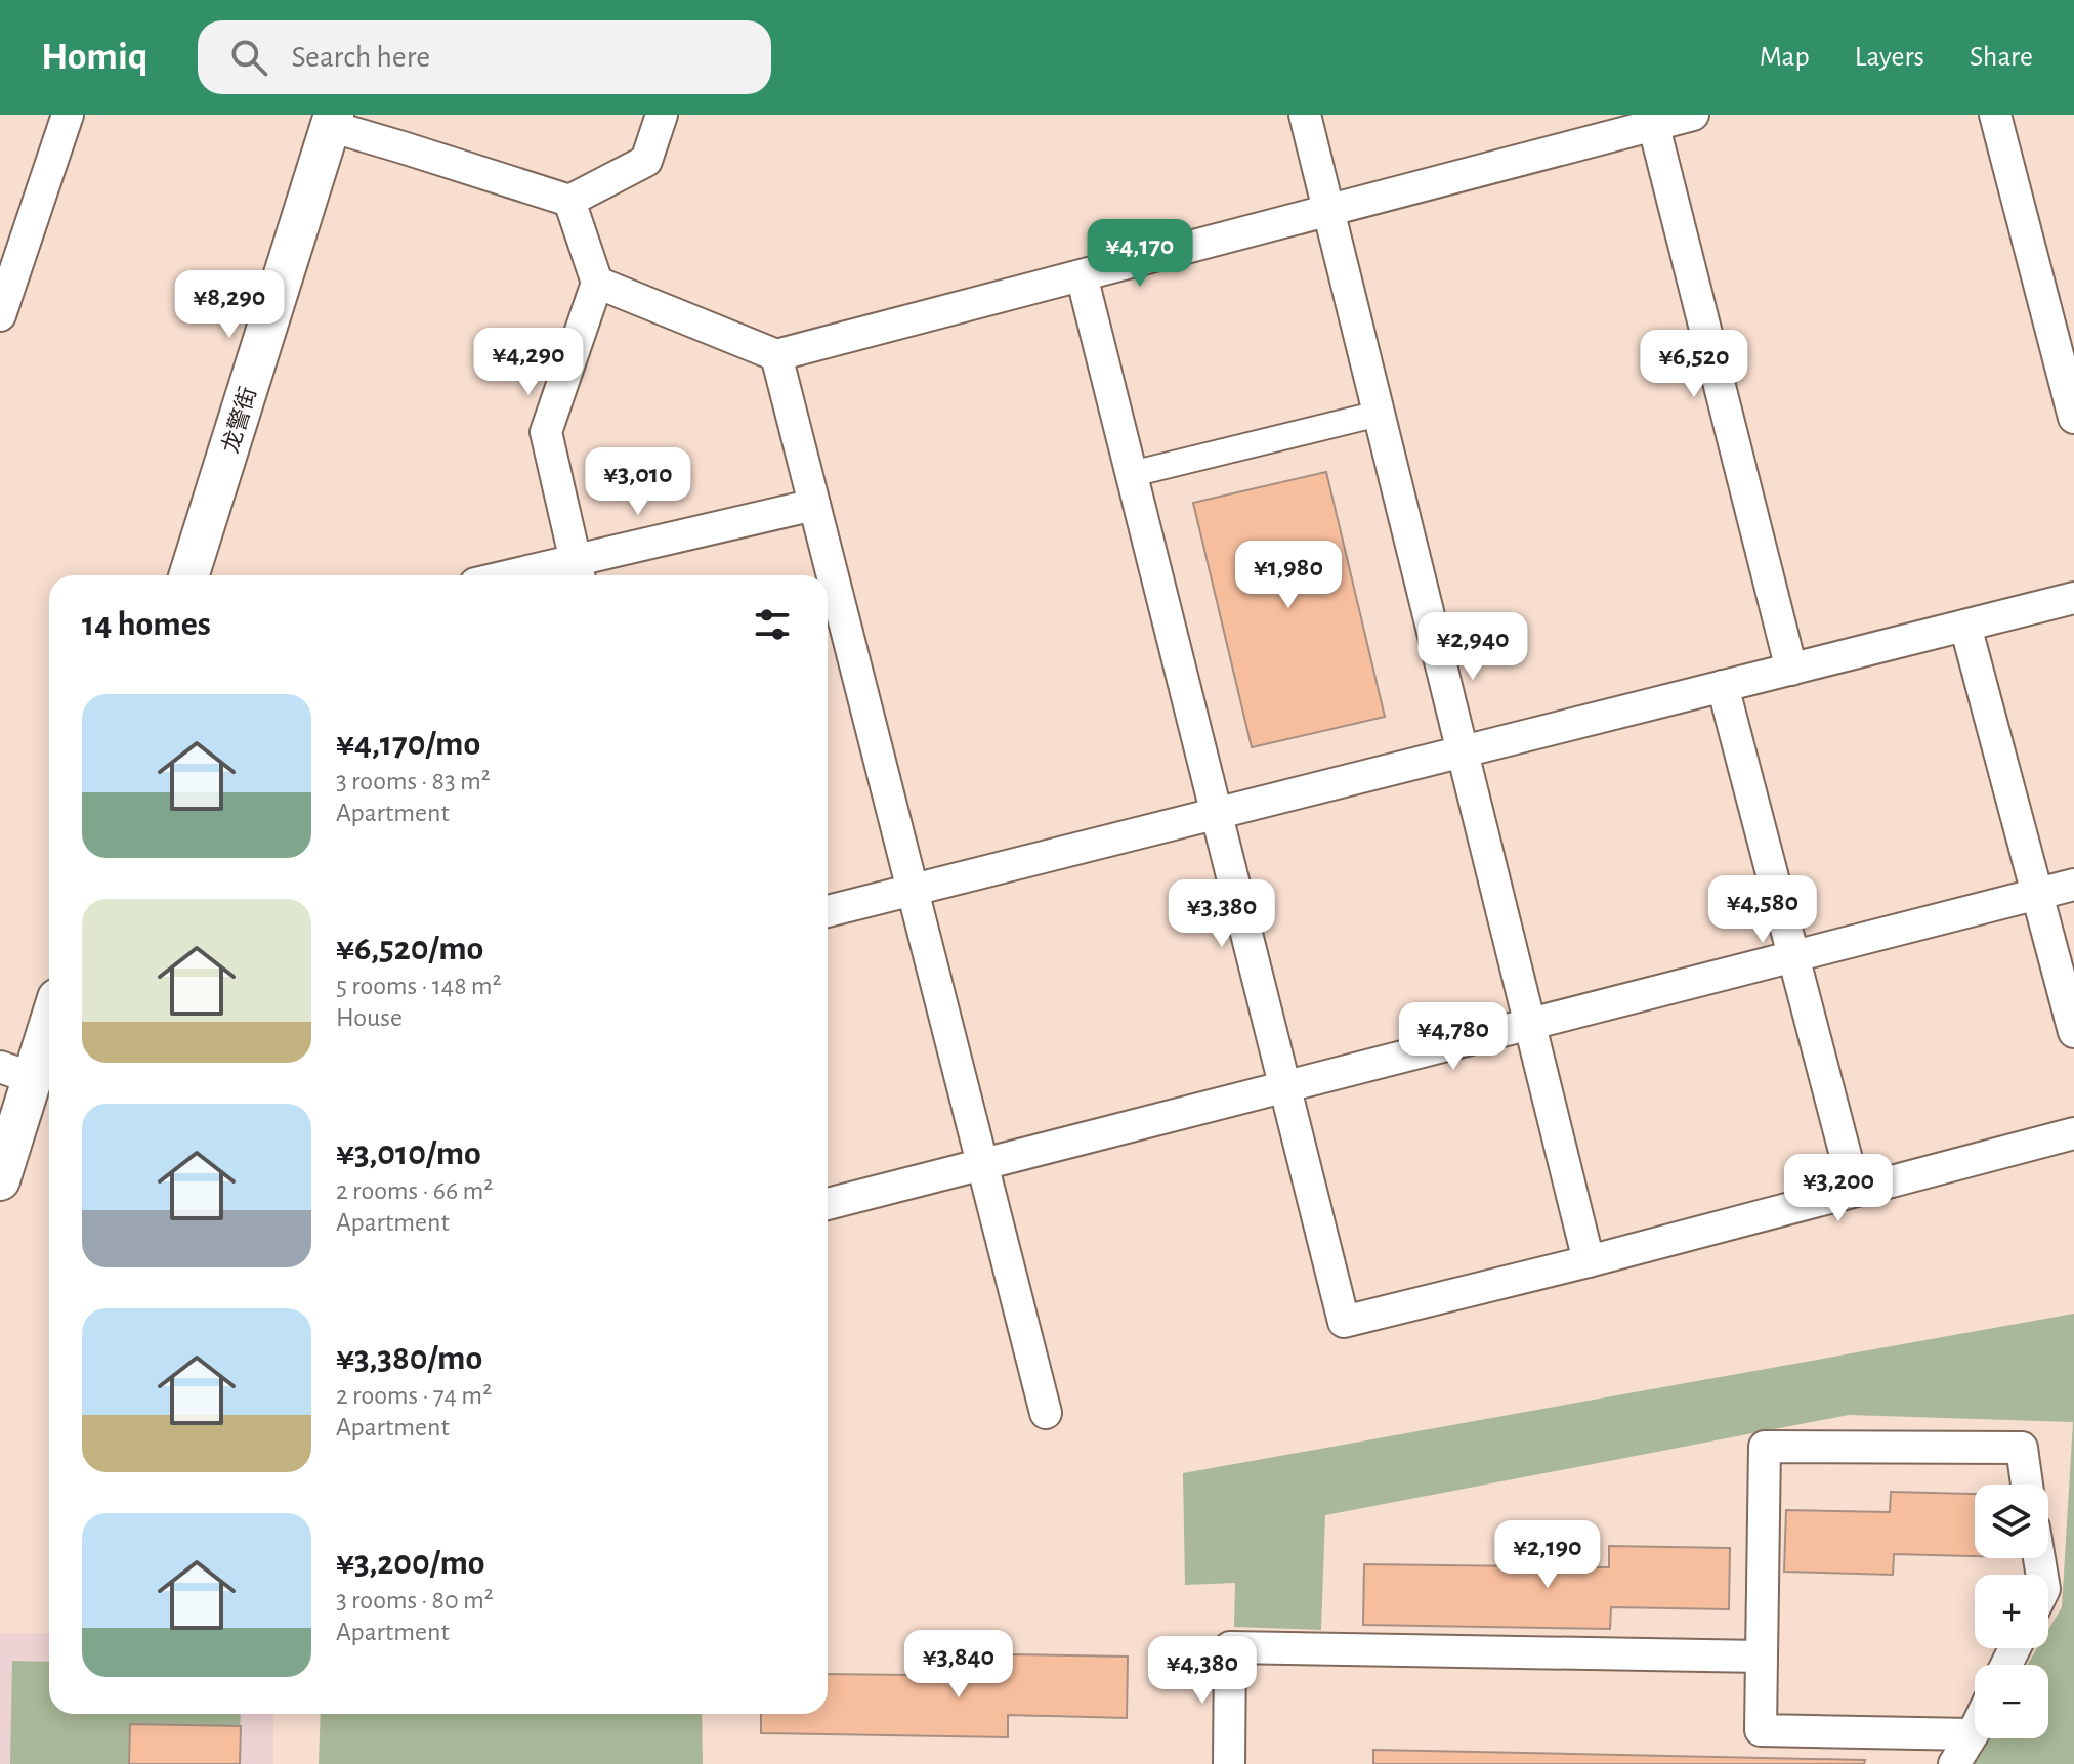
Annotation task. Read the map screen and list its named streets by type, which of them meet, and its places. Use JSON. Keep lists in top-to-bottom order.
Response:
{
  "streets": {
    "street": ["龙警街"]
  },
  "page": {
    "header": "Homiq",
    "search": "Search here",
    "nav": ["Map", "Layers", "Share"],
    "price": [
      "¥4,170",
      "¥8,290",
      "¥4,290",
      "¥6,520",
      "¥3,010",
      "¥1,980",
      "¥2,940",
      "¥4,580",
      "¥3,380",
      "¥4,780",
      "¥3,200",
      "¥2,190",
      "¥3,840",
      "¥4,380"
    ],
    "heading": "14 homes",
    "list": [
      {
        "name": "¥4,170/mo",
        "note": "3 rooms · 83 m² · Apartment"
      },
      {
        "name": "¥6,520/mo",
        "note": "5 rooms · 148 m² · House"
      },
      {
        "name": "¥3,010/mo",
        "note": "2 rooms · 66 m² · Apartment"
      },
      {
        "name": "¥3,380/mo",
        "note": "2 rooms · 74 m² · Apartment"
      },
      {
        "name": "¥3,200/mo",
        "note": "3 rooms · 80 m² · Apartment"
      }
    ],
    "map_buttons": ["+", "−"]
  }
}
